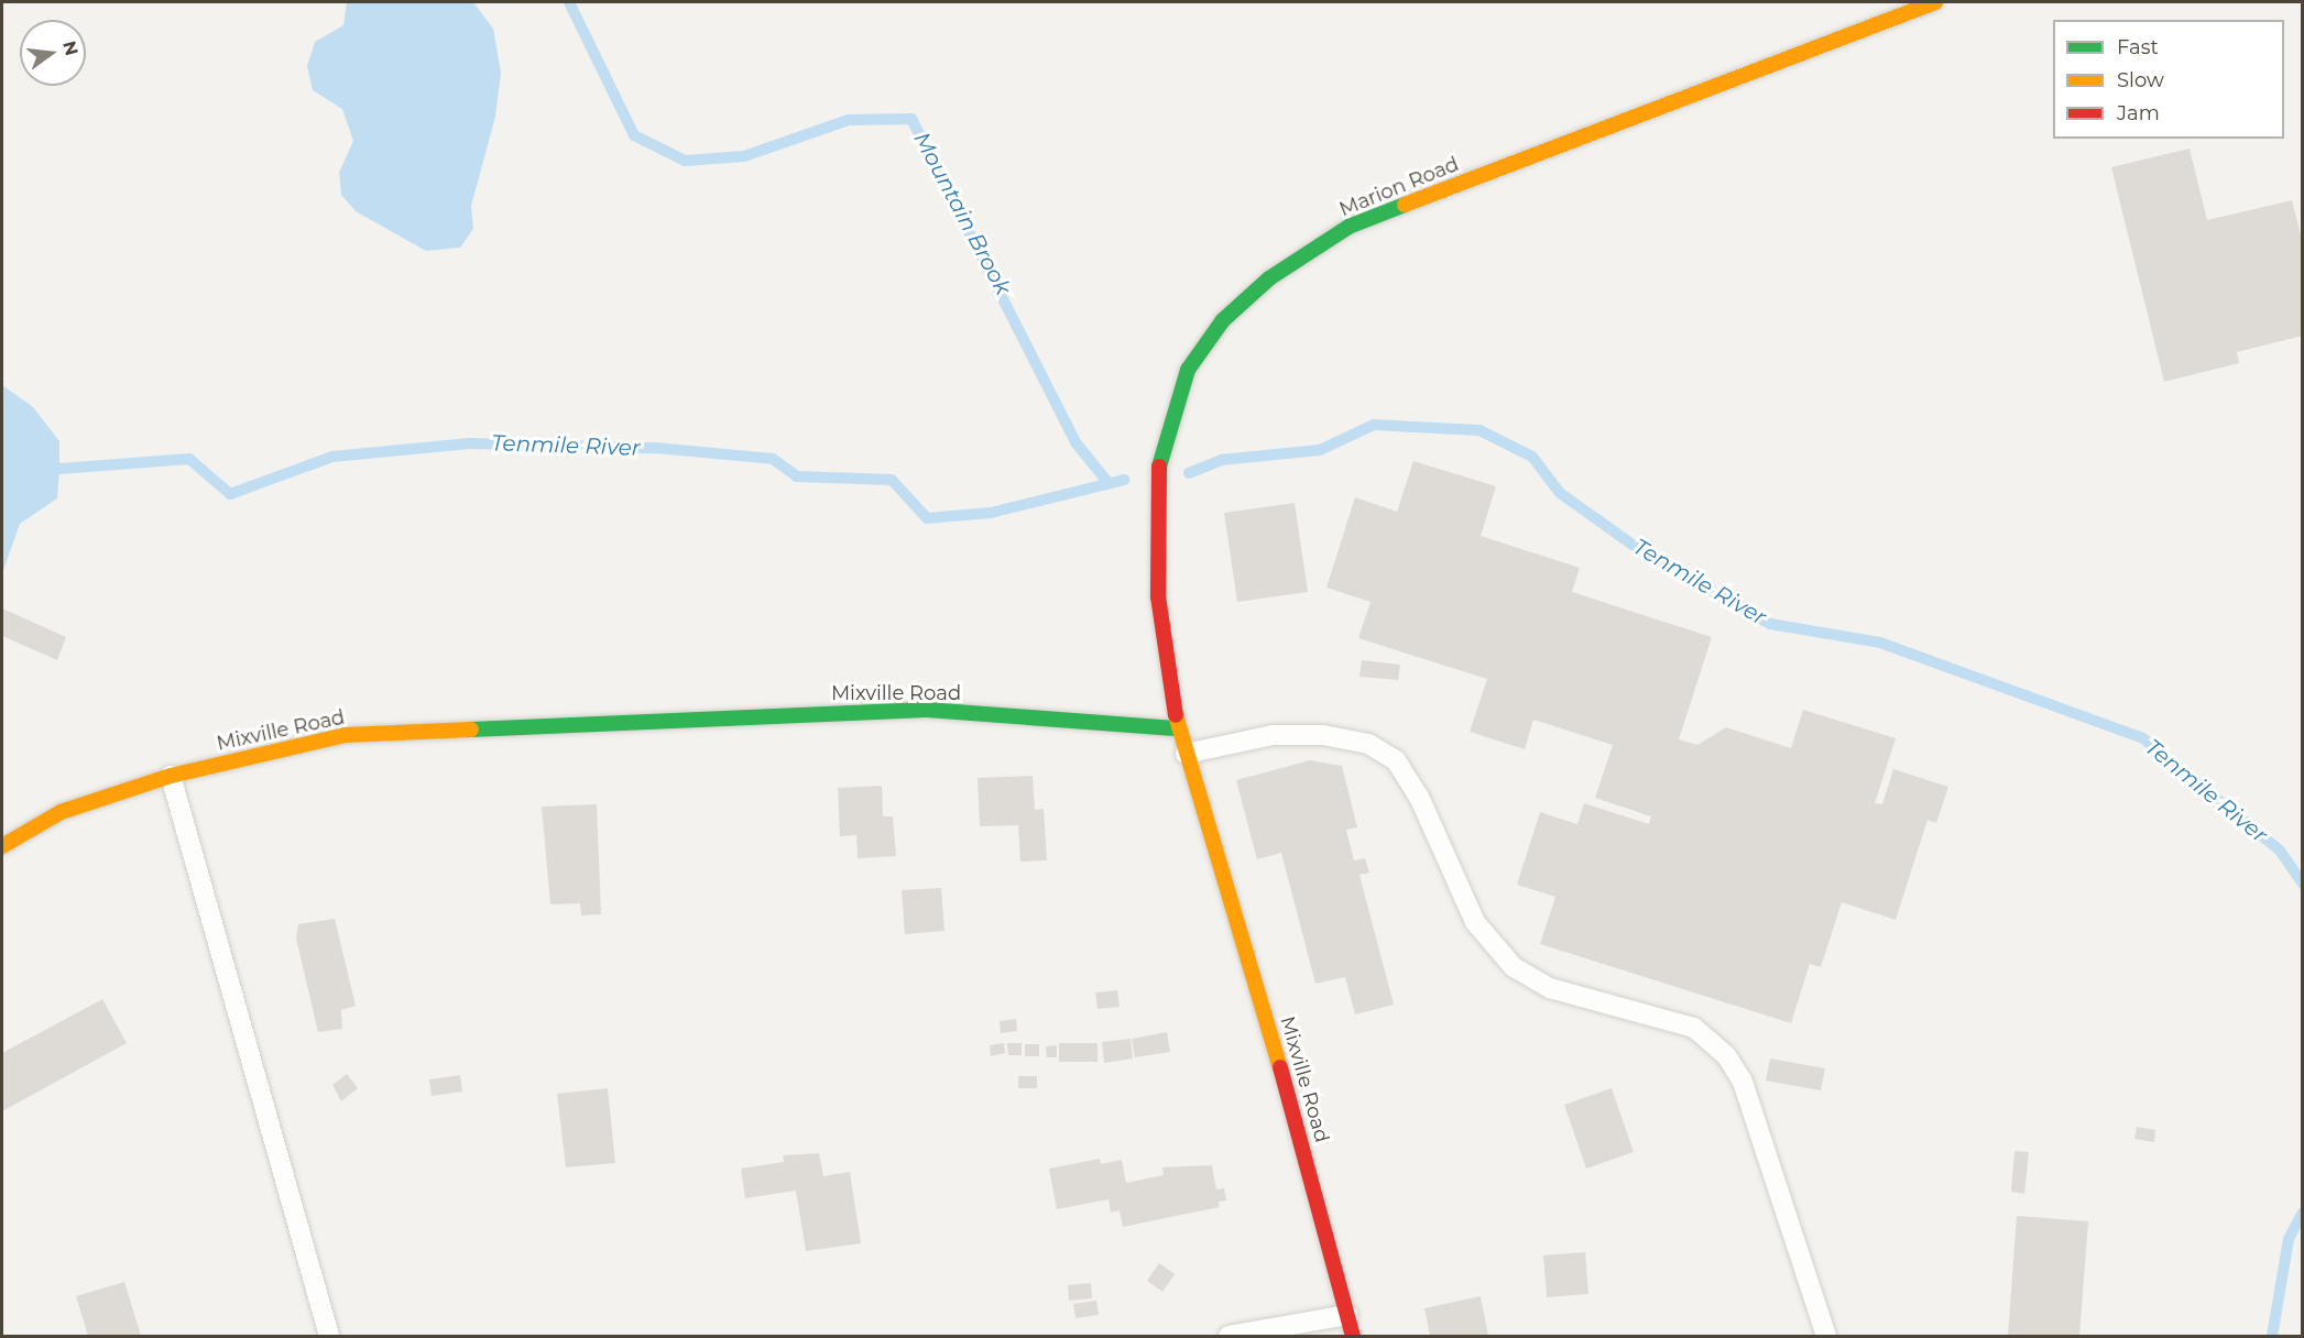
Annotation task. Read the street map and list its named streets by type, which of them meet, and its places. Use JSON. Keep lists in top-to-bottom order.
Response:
{
  "streets": {
    "street": ["Marion Road", "Mixville Road"]
  },
  "crossings": [
    ["Marion Road", "Mixville Road"]
  ],
  "water": ["Mountain Brook", "Tenmile River"],
  "legend": ["Fast", "Slow", "Jam"],
  "north": "right"
}
